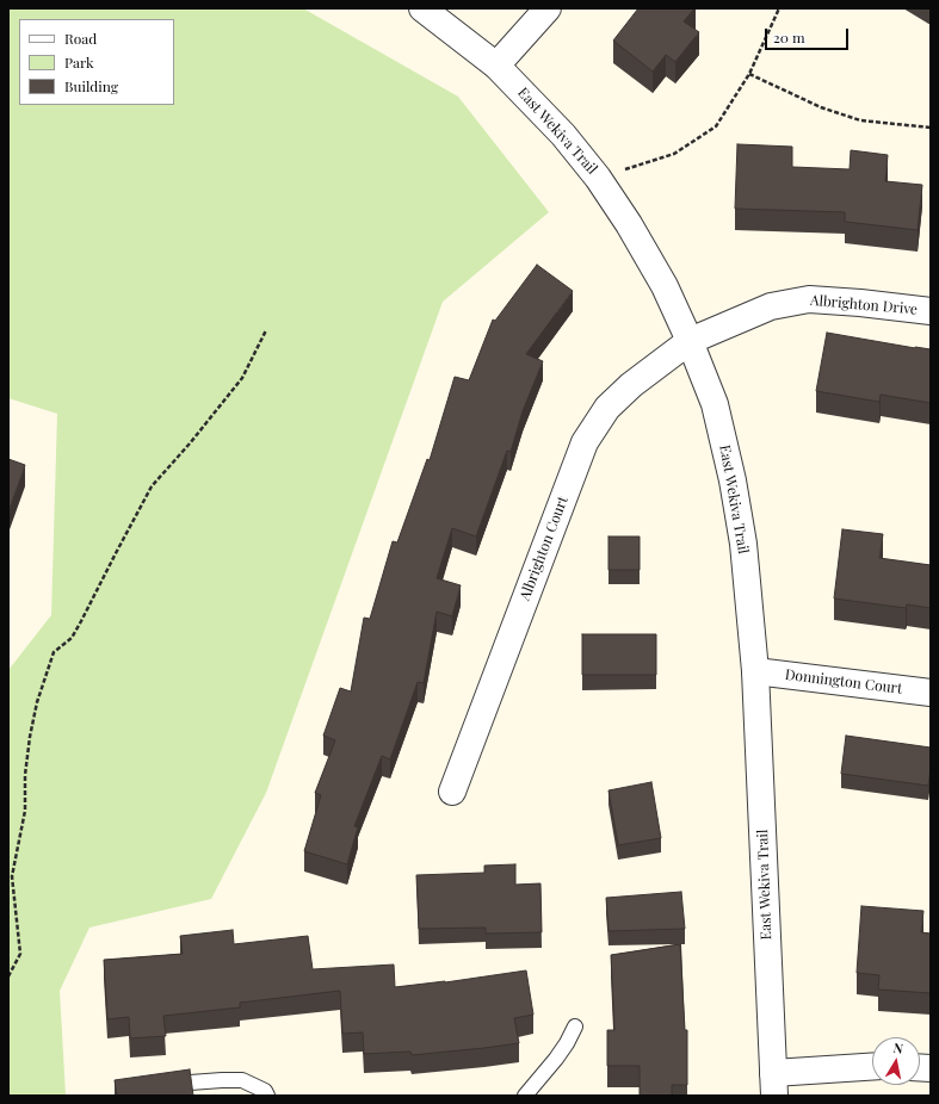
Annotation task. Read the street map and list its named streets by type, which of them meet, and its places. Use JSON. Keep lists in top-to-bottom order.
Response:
{
  "streets": {
    "street": [
      "East Wekiva Trail",
      "Albrighton Drive",
      "Albrighton Court",
      "Donnington Court"
    ]
  },
  "crossings": [
    ["East Wekiva Trail", "Albrighton Drive"],
    ["East Wekiva Trail", "Albrighton Court"],
    ["East Wekiva Trail", "Donnington Court"],
    ["Albrighton Drive", "Albrighton Court"]
  ],
  "legend": ["Road", "Park", "Building"],
  "scale_bar": "20 m",
  "north": "top"
}
